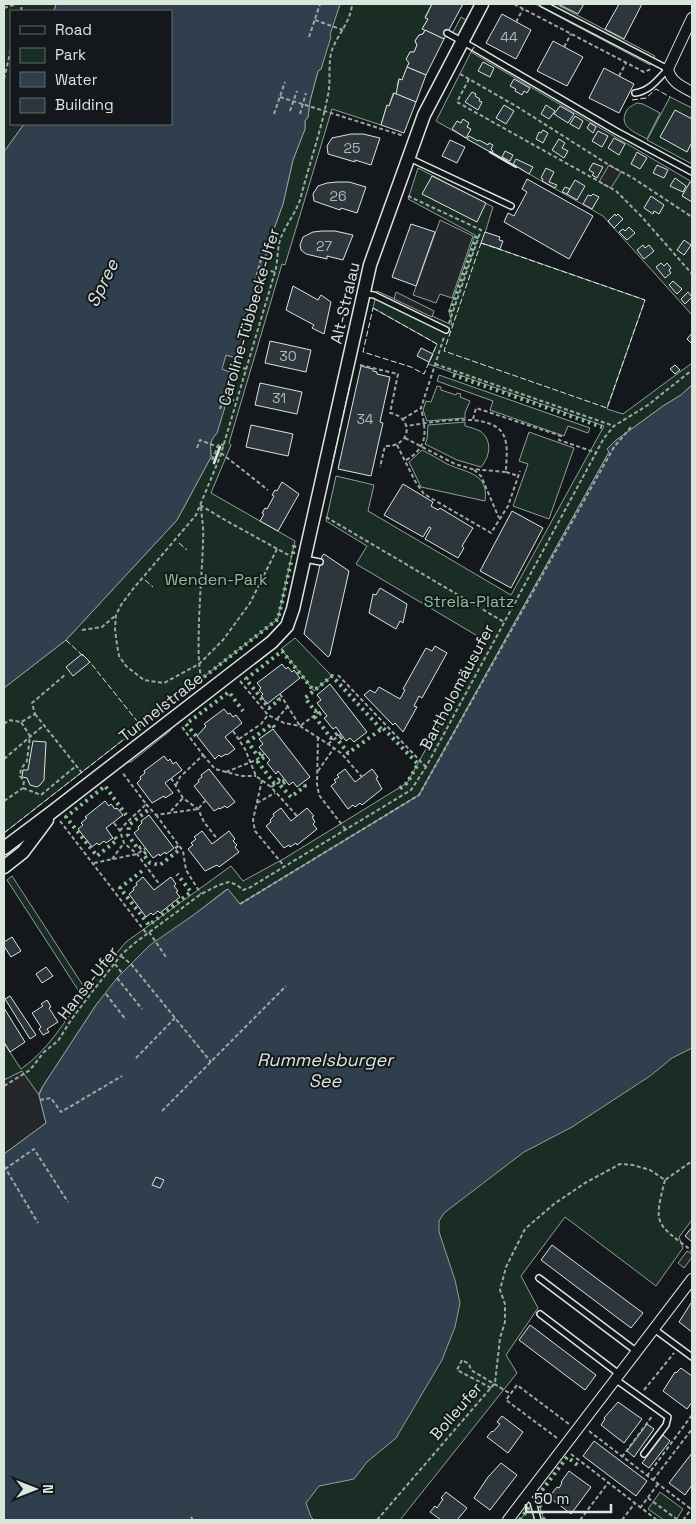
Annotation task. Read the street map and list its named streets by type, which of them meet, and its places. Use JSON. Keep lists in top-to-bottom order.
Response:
{
  "streets": {
    "street": ["Alt-Stralau", "Tunnelstraße"],
    "path": [
      "Caroline-Tübbecke-Ufer",
      "Bartholomäusufer",
      "Hansa-Ufer",
      "Bolleufer"
    ]
  },
  "crossings": [
    ["Alt-Stralau", "Tunnelstraße"],
    ["Bartholomäusufer", "Hansa-Ufer"]
  ],
  "water": ["Spree", "Rummelsburger See"],
  "parks": ["Wenden-Park", "Strela-Platz"],
  "house_numbers": [
    "44",
    "25",
    "26",
    "27",
    "30",
    "31",
    "34"
  ],
  "legend": [
    "Road",
    "Park",
    "Water",
    "Building"
  ],
  "scale_bar": "50 m",
  "north": "right"
}
